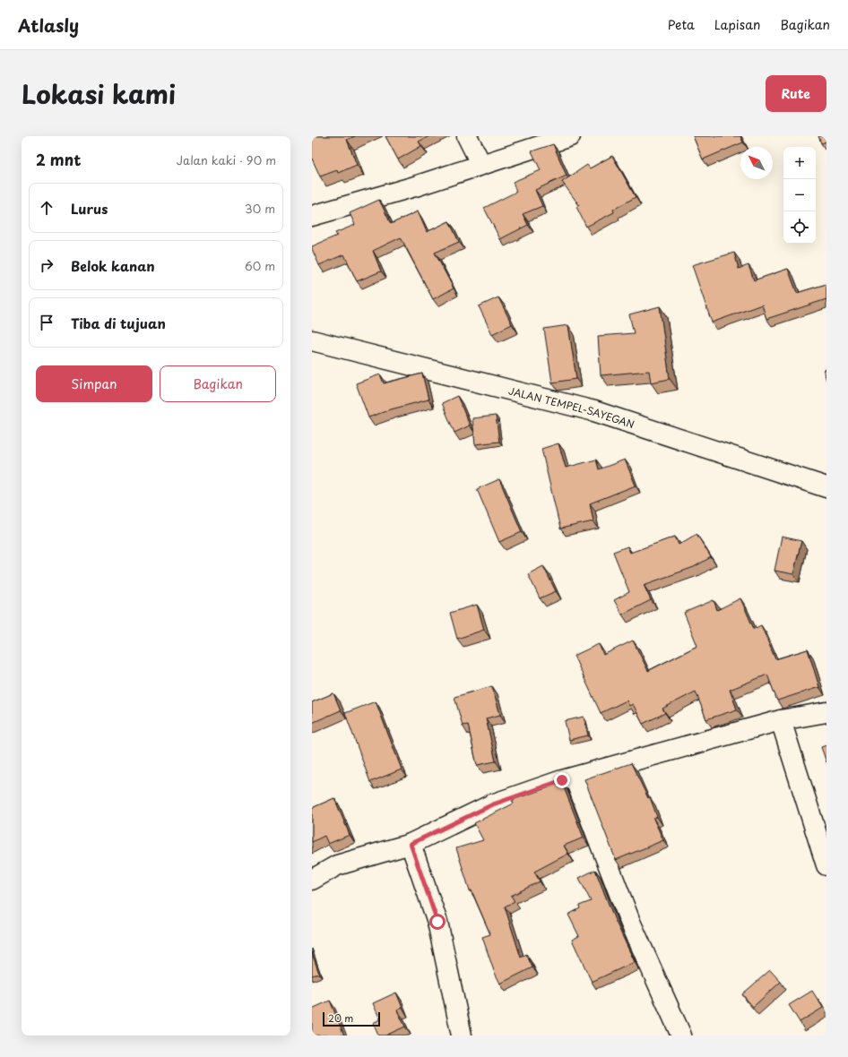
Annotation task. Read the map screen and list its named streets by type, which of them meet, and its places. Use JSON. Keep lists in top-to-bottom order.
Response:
{
  "streets": {
    "street": ["JALAN TEMPEL-SAYEGAN"]
  },
  "scale_bar": "20 m",
  "north": "top left",
  "page": {
    "header": "Atlasly",
    "nav": ["Peta", "Lapisan", "Bagikan"],
    "title": "Lokasi kami",
    "buttons": [
      "Rute",
      ["Simpan", "Bagikan"]
    ],
    "heading": ["2 mnt", "Jalan kaki · 90 m"],
    "map_buttons": ["+", "−"],
    "list": [
      ["Lurus", "30 m"],
      ["Belok kanan", "60 m"],
      "Tiba di tujuan"
    ],
    "scale": "20 m"
  }
}
